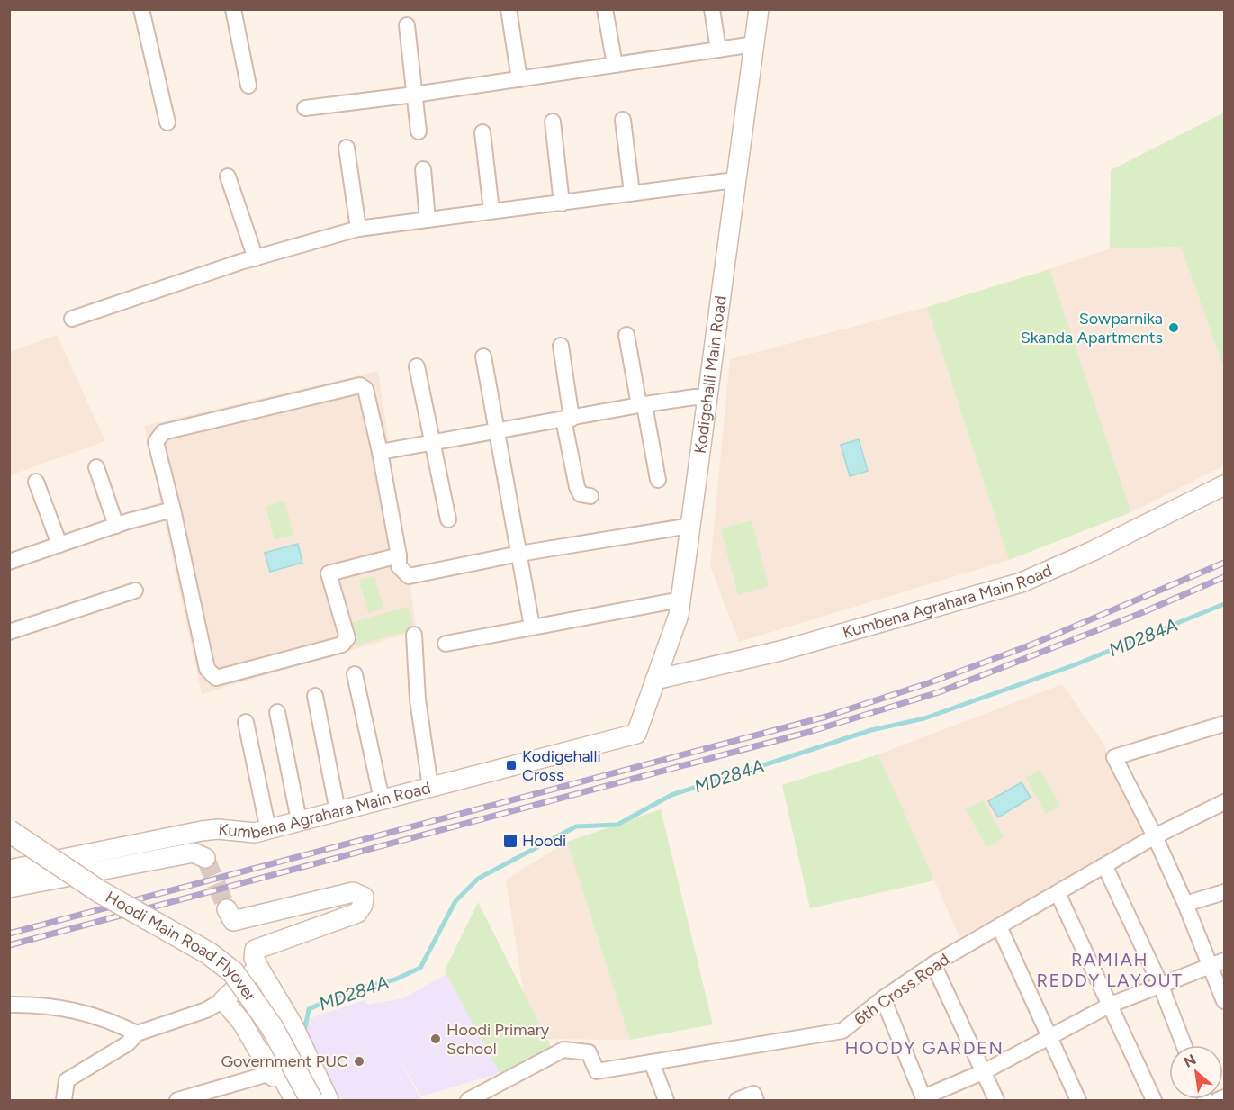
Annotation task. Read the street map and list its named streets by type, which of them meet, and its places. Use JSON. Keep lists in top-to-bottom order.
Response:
{
  "streets": {
    "main road": ["Hoodi Main Road Flyover"],
    "street": ["Kodigehalli Main Road", "Kumbena Agrahara Main Road", "6th Cross Road"]
  },
  "crossings": [
    ["Kodigehalli Main Road", "Kumbena Agrahara Main Road"]
  ],
  "districts": ["RAMIAH REDDY LAYOUT", "HOODY GARDEN"],
  "water": ["MD284A"],
  "places": {
    "other": ["Sowparnika Skanda Apartments", "Hoodi Primary School", "Government PUC"],
    "transit": ["Kodigehalli Cross", "Hoodi"]
  },
  "north": "top left"
}
